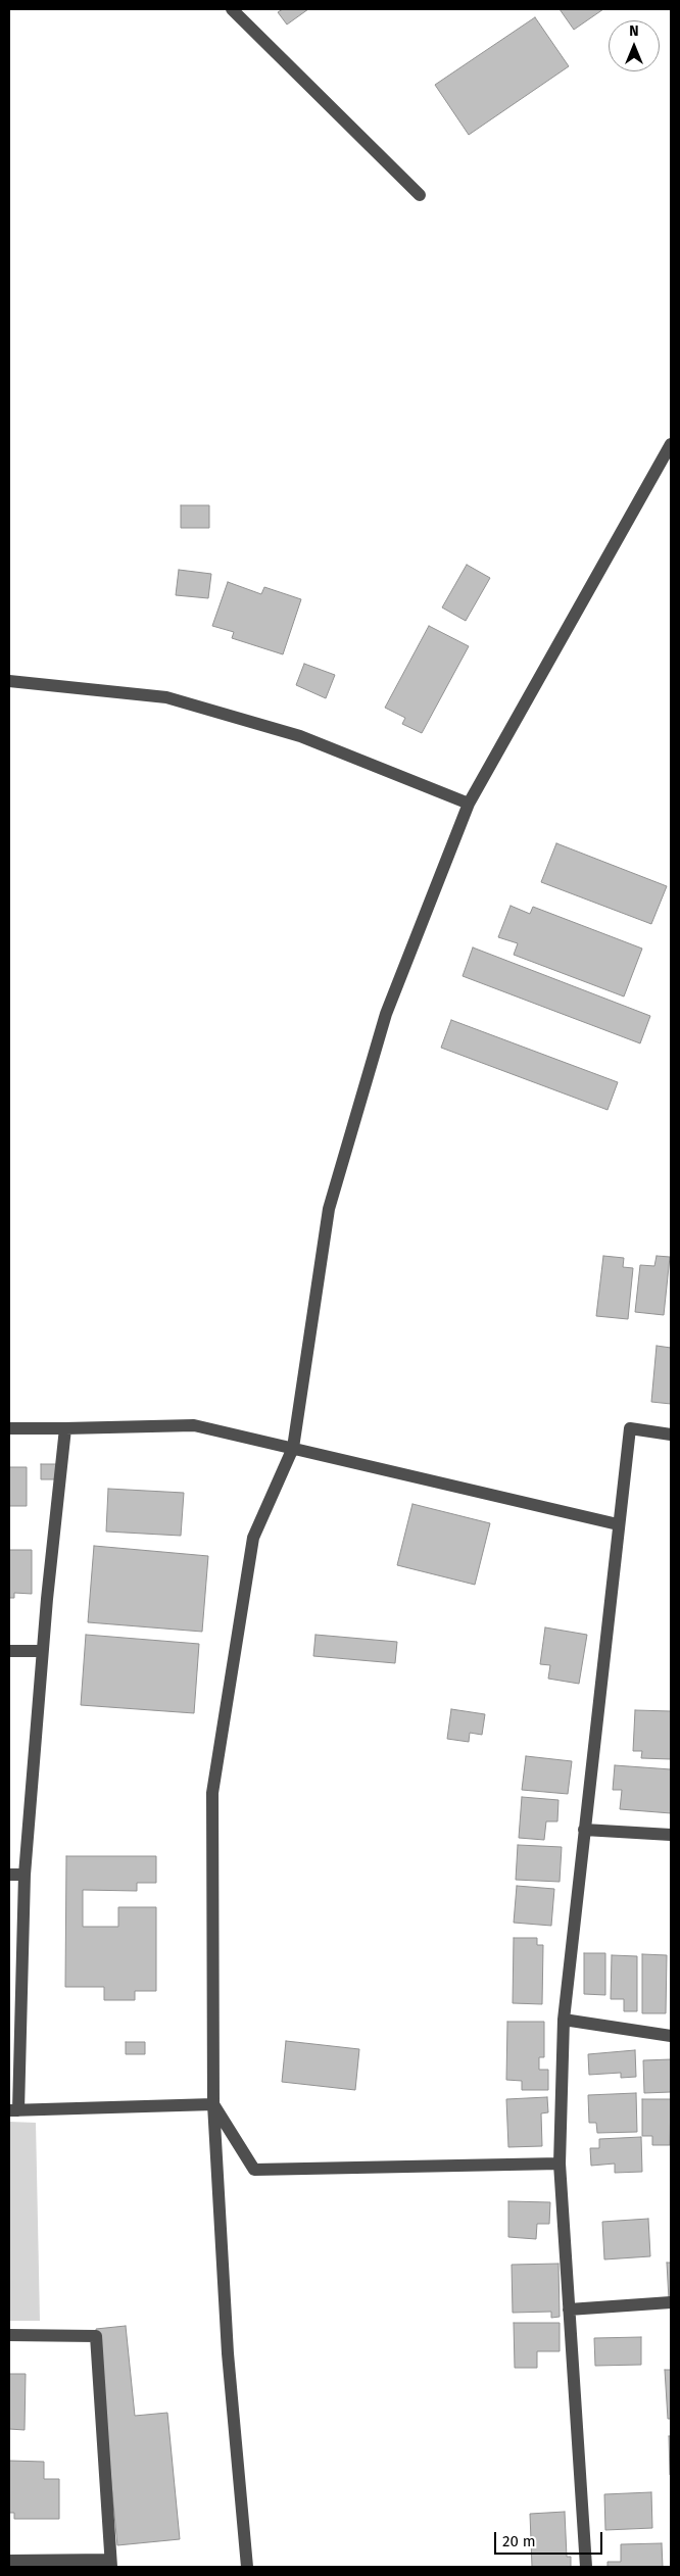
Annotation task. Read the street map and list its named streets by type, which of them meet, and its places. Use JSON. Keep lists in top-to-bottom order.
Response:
{
  "scale_bar": "20 m",
  "north": "top"
}
